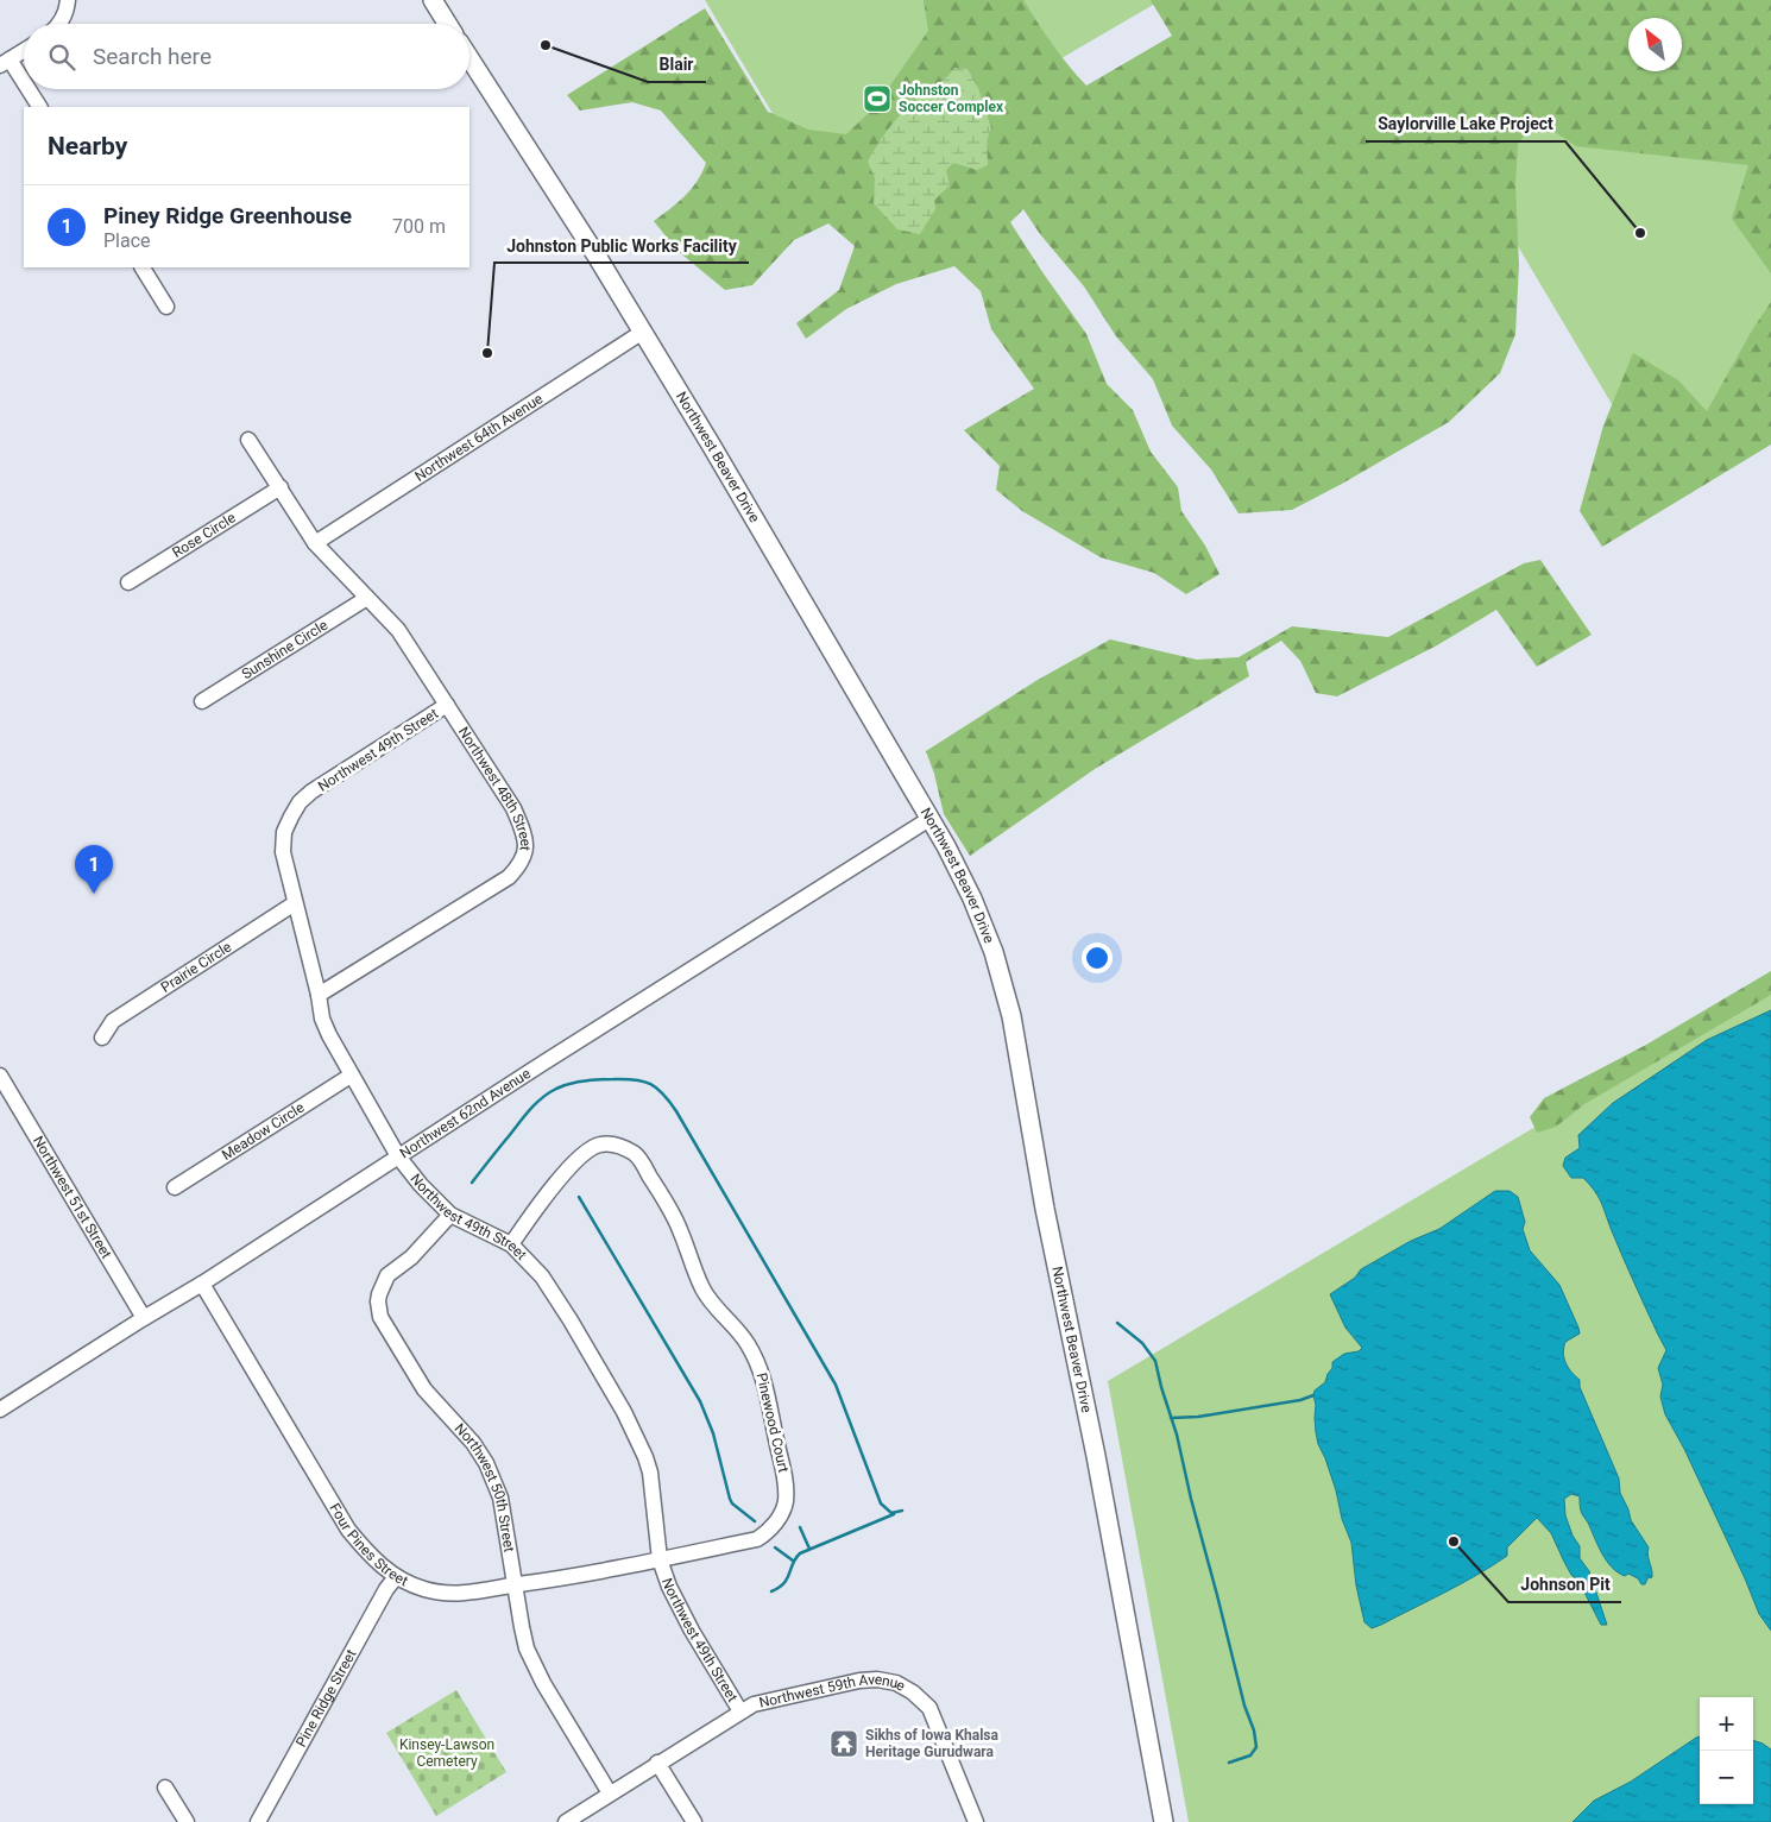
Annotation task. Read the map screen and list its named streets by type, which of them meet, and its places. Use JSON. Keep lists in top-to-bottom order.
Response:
{
  "streets": {
    "main road": ["Northwest Beaver Drive"],
    "street": [
      "Northwest 64th Avenue",
      "Rose Circle",
      "Sunshine Circle",
      "Northwest 49th Street",
      "Northwest 48th Street",
      "Prairie Circle",
      "Northwest 62nd Avenue",
      "Meadow Circle",
      "Northwest 51st Street",
      "Pinewood Court",
      "Northwest 50th Street",
      "Four Pines Street",
      "Northwest 59th Avenue",
      "Pine Ridge Street"
    ]
  },
  "crossings": [
    ["Northwest 64th Avenue", "Northwest Beaver Drive"],
    ["Northwest 64th Avenue", "Northwest 48th Street"],
    ["Northwest Beaver Drive", "Northwest 62nd Avenue"],
    ["Rose Circle", "Northwest 48th Street"],
    ["Sunshine Circle", "Northwest 48th Street"],
    ["Northwest 49th Street", "Northwest 48th Street"],
    ["Northwest 49th Street", "Prairie Circle"],
    ["Northwest 49th Street", "Northwest 62nd Avenue"],
    ["Northwest 49th Street", "Meadow Circle"],
    ["Northwest 49th Street", "Pinewood Court"],
    ["Northwest 49th Street", "Northwest 50th Street"],
    ["Northwest 49th Street", "Four Pines Street"],
    ["Northwest 49th Street", "Northwest 59th Avenue"],
    ["Northwest 62nd Avenue", "Northwest 51st Street"],
    ["Northwest 62nd Avenue", "Four Pines Street"],
    ["Pinewood Court", "Four Pines Street"],
    ["Northwest 50th Street", "Four Pines Street"],
    ["Northwest 50th Street", "Northwest 59th Avenue"],
    ["Four Pines Street", "Pine Ridge Street"]
  ],
  "parks": ["Kinsey-Lawson Cemetery"],
  "places": {
    "other": [
      "Blair",
      "Saylorville Lake Project",
      "Johnston Public Works Facility",
      "Johnson Pit"
    ],
    "sports": ["Johnston Soccer Complex"],
    "temple": ["Sikhs of Iowa Khalsa Heritage Gurudwara"]
  },
  "north": "top left",
  "page": {
    "search": "Search here",
    "heading": "Nearby",
    "list": [
      {
        "mark": "1",
        "name": "Piney Ridge Greenhouse",
        "note": "Place",
        "value": "700 m"
      }
    ],
    "pins": "1",
    "map_buttons": ["+", "−"]
  }
}
